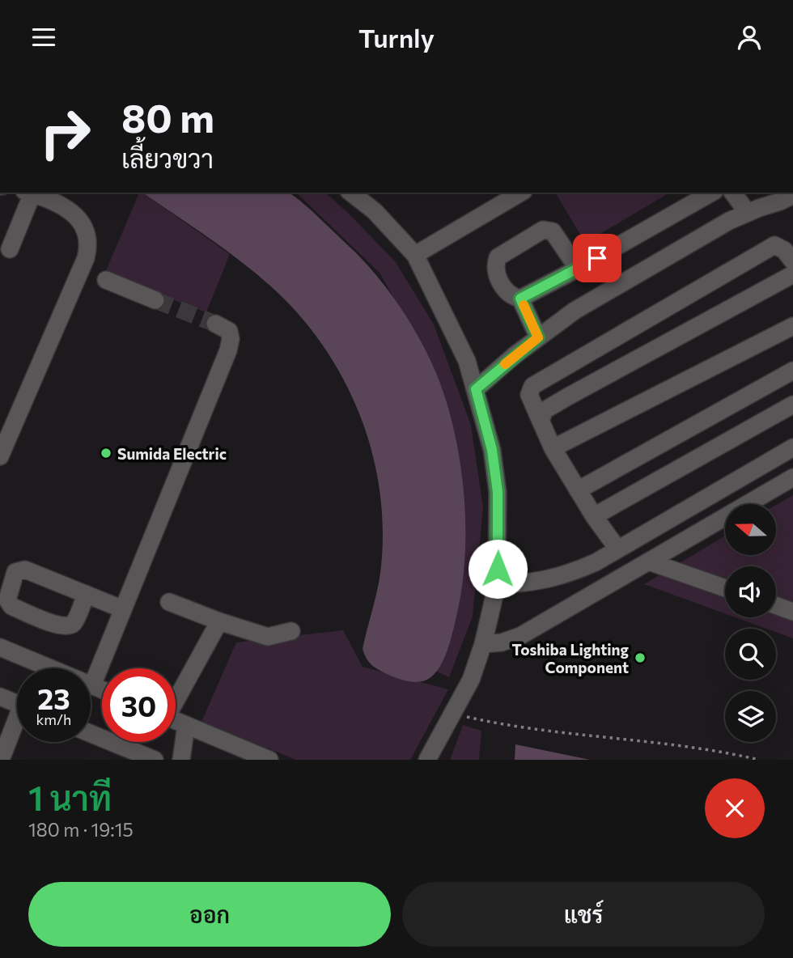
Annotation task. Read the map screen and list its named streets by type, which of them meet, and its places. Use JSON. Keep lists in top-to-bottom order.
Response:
{
  "places": ["Sumida Electric", "Toshiba Lighting Component"],
  "north": "left",
  "page": {
    "header": "Turnly",
    "turn": ["80 m", "เลี้ยวขวา"],
    "speed": "23 km/h",
    "limit": "30",
    "heading": ["1 นาที", "180 m · 19:15"],
    "buttons": ["ออก", "แชร์"]
  }
}
